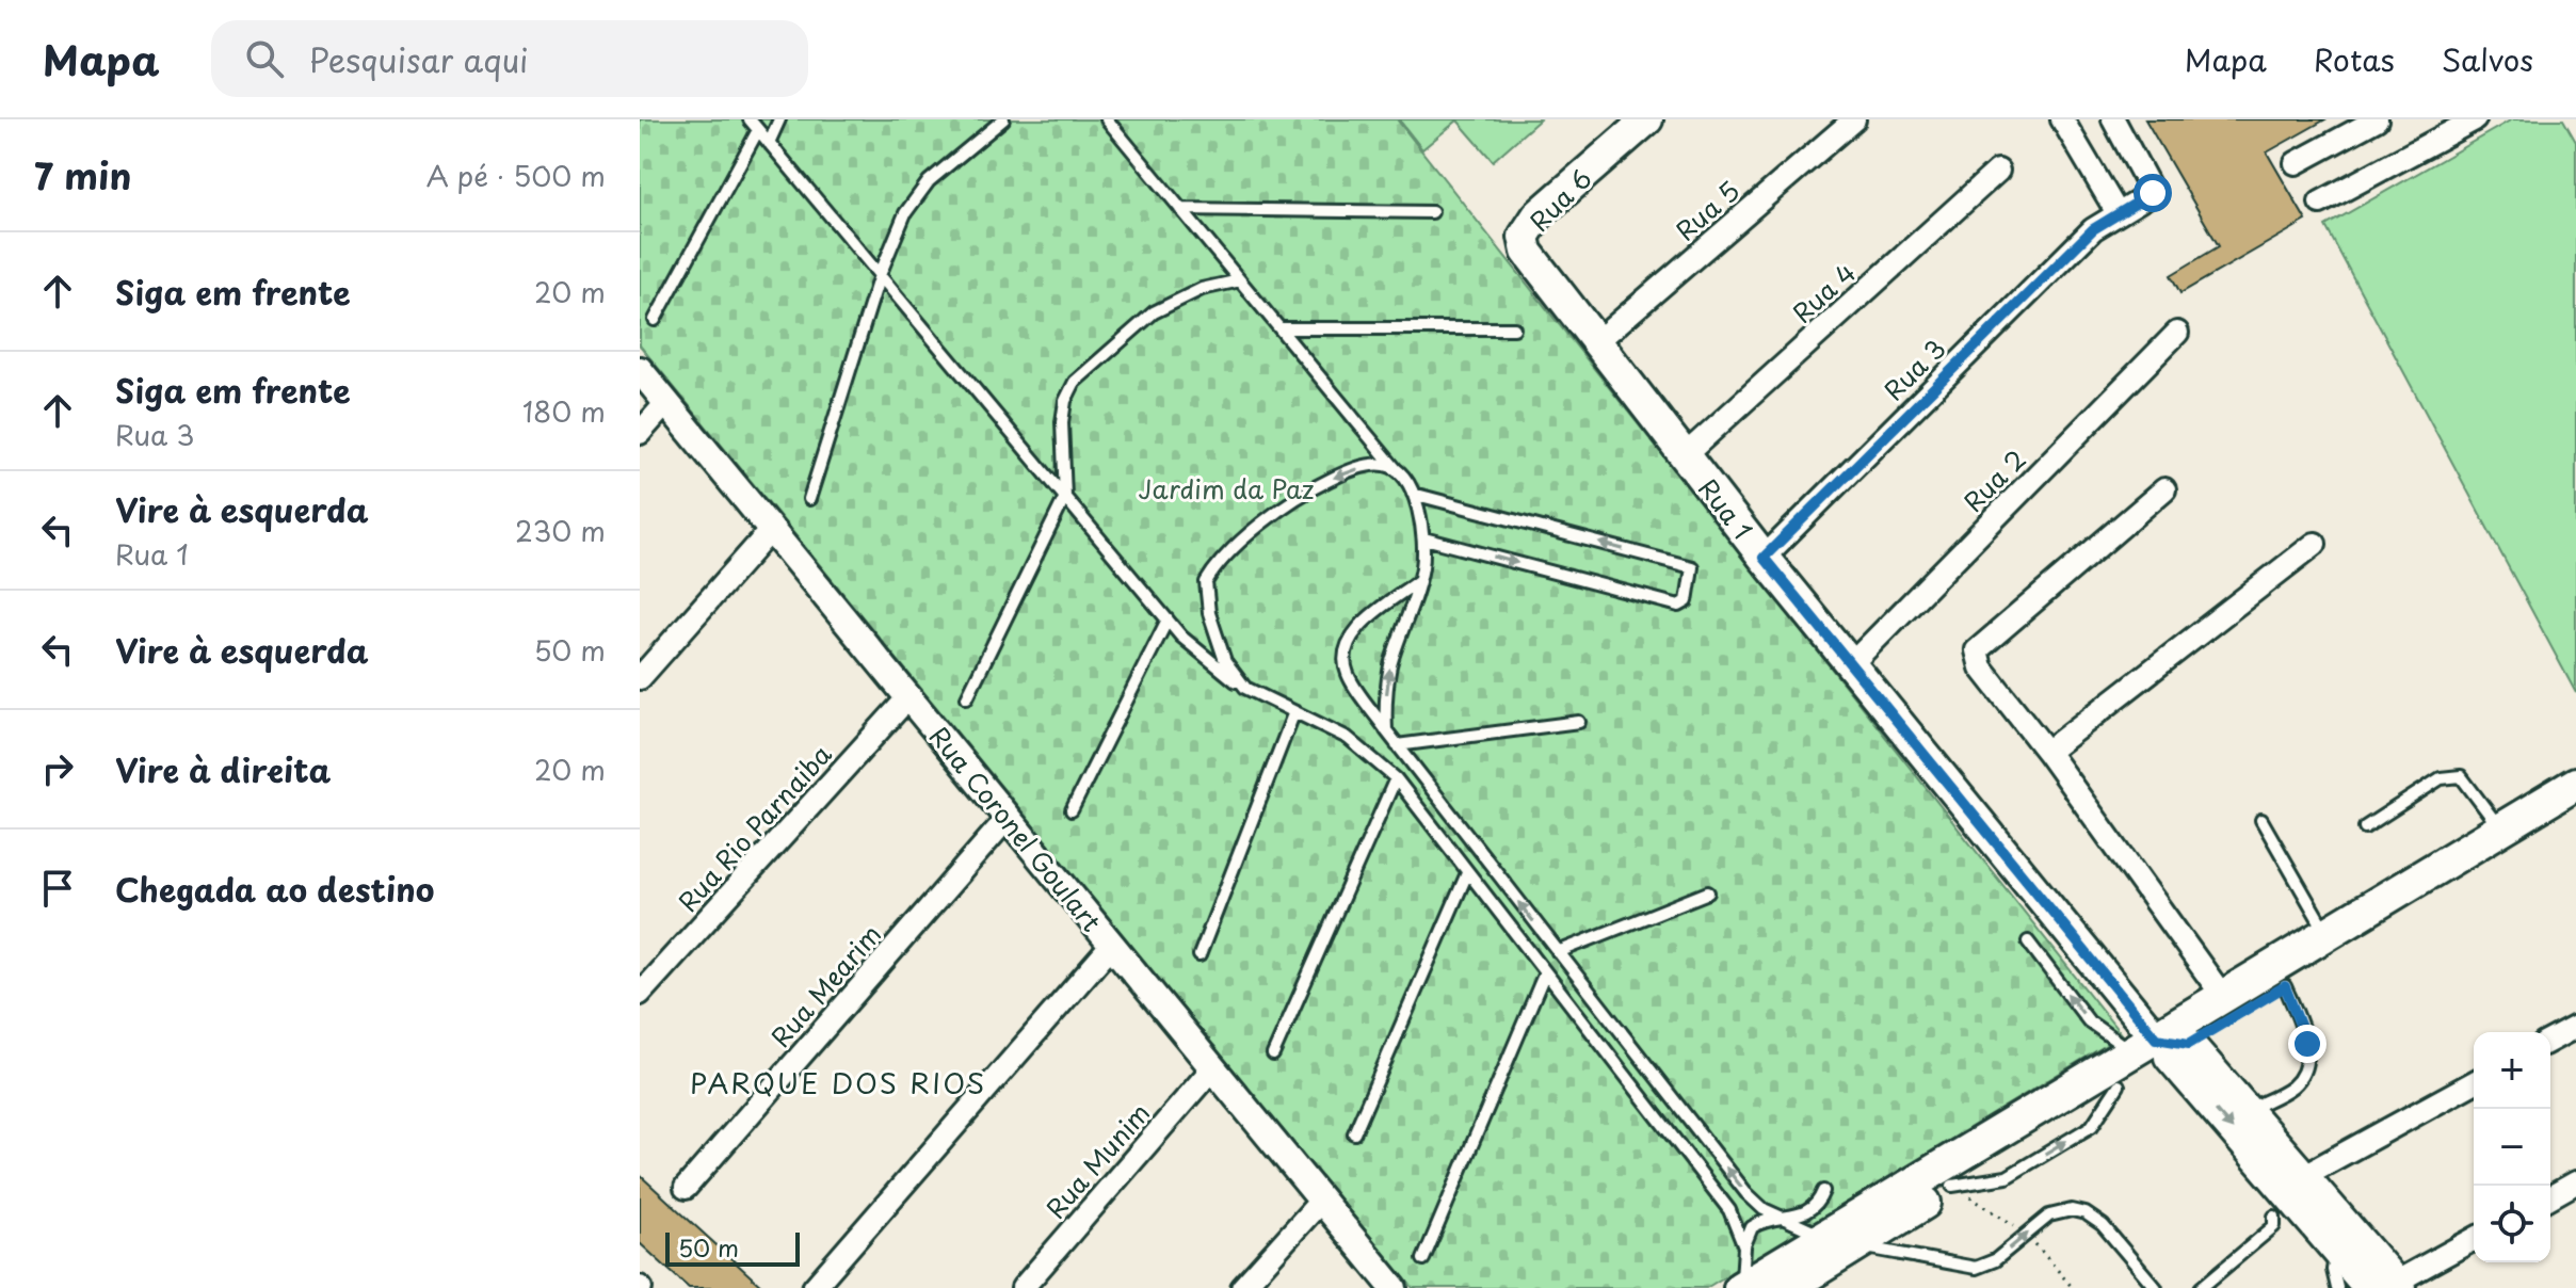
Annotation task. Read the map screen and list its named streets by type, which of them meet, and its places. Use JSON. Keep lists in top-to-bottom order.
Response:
{
  "streets": {
    "main road": ["Rua 6", "Rua 1"],
    "street": [
      "Rua 5",
      "Rua 4",
      "Rua 3",
      "Rua 2",
      "Rua Rio Parnaiba",
      "Rua Coronel Goulart",
      "Rua Mearim",
      "Rua Munim"
    ]
  },
  "crossings": [
    ["Rua 6", "Rua 1"],
    ["Rua 5", "Rua 1"],
    ["Rua 4", "Rua 1"],
    ["Rua 3", "Rua 1"],
    ["Rua 2", "Rua 1"],
    ["Rua Rio Parnaiba", "Rua Coronel Goulart"],
    ["Rua Coronel Goulart", "Rua Mearim"],
    ["Rua Coronel Goulart", "Rua Munim"]
  ],
  "districts": ["PARQUE DOS RIOS"],
  "parks": ["Jardim da Paz"],
  "scale_bar": "50 m",
  "page": {
    "header": "Mapa",
    "search": "Pesquisar aqui",
    "nav": ["Mapa", "Rotas", "Salvos"],
    "heading": ["7 min", "A pé · 500 m"],
    "list": [
      ["Siga em frente", "20 m"],
      ["Siga em frente", "Rua 3", "180 m"],
      ["Vire à esquerda", "Rua 1", "230 m"],
      ["Vire à esquerda", "50 m"],
      ["Vire à direita", "20 m"],
      "Chegada ao destino"
    ],
    "map_buttons": ["+", "−"],
    "scale": "50 m"
  }
}
